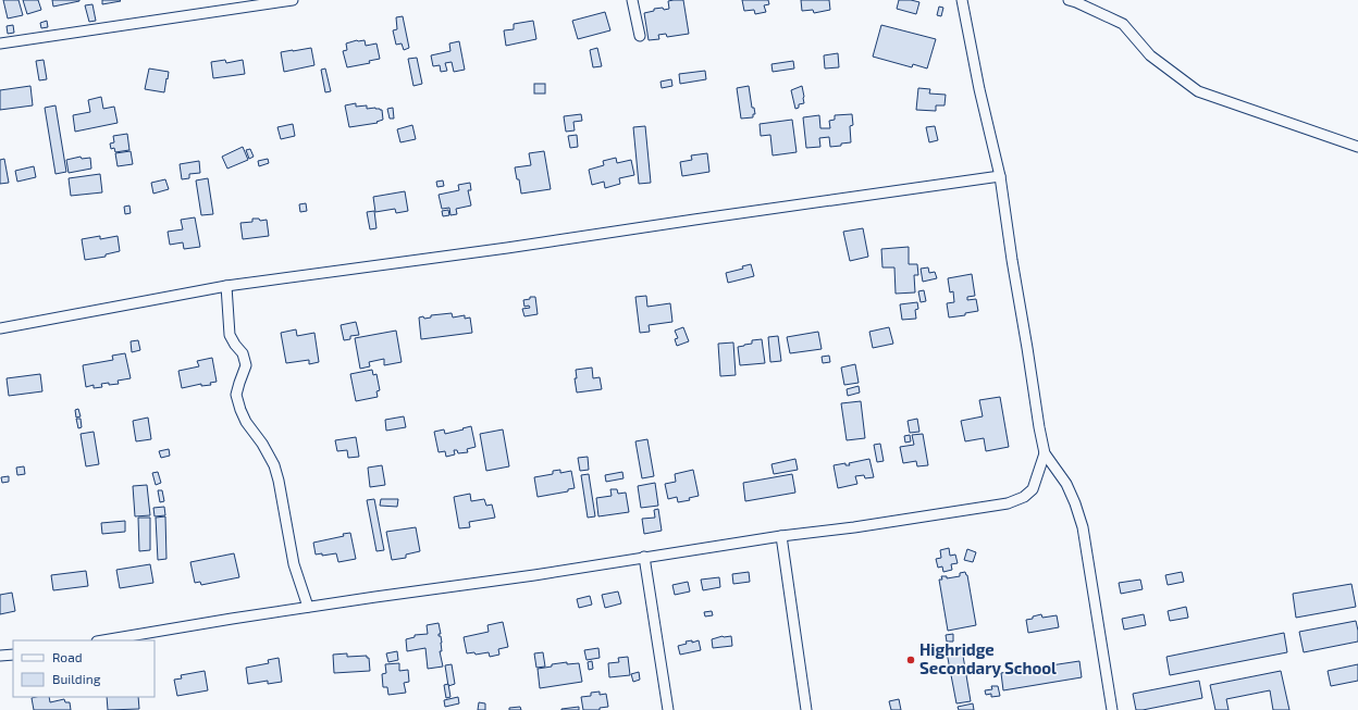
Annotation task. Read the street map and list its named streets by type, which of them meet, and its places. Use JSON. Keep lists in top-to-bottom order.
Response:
{
  "places": ["Highridge Secondary School"],
  "legend": ["Road", "Building"]
}
